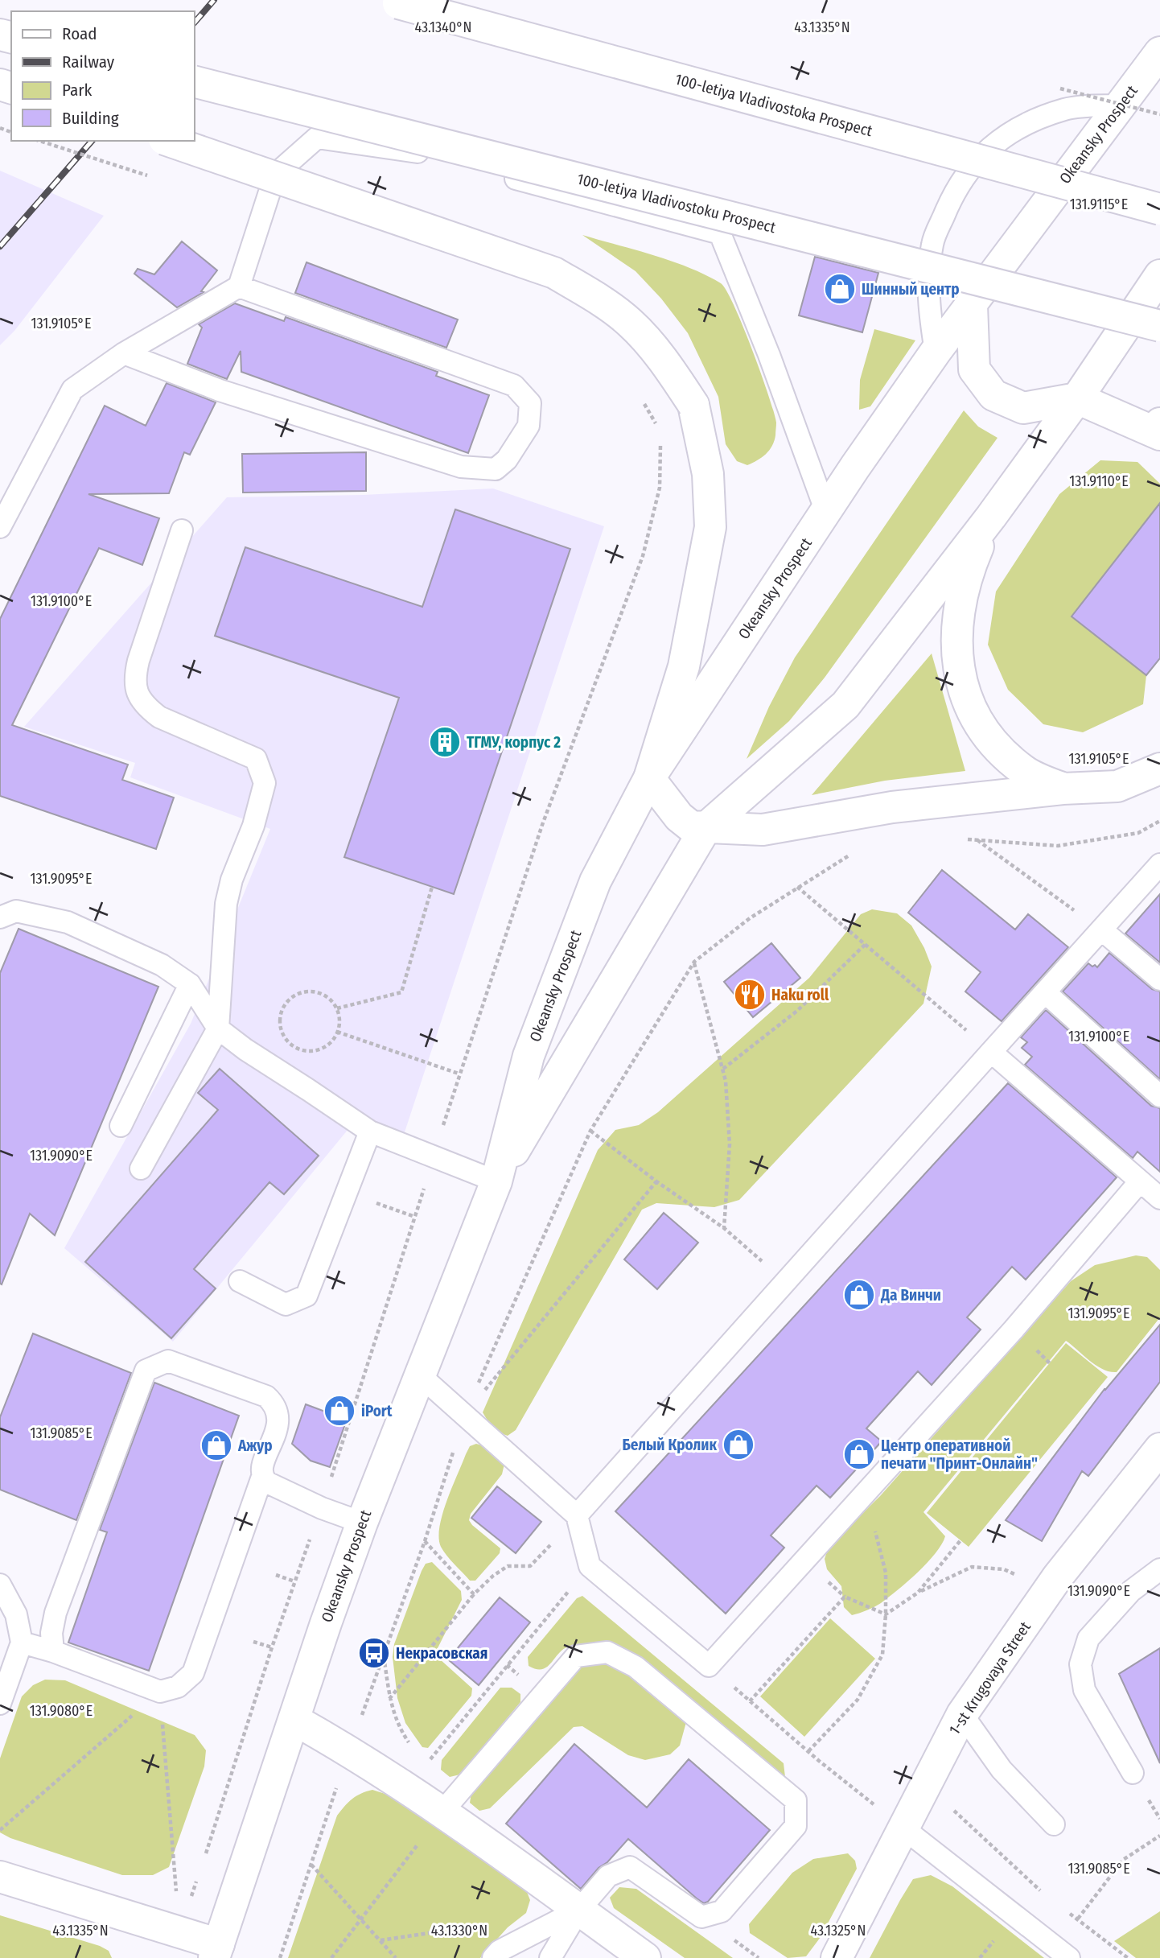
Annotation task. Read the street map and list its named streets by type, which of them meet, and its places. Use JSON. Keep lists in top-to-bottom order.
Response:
{
  "streets": {
    "main road": [
      "100-letiya Vladivostoka Prospect",
      "Okeansky Prospect",
      "100-letiya Vladivostoku Prospect",
      "1-st Krugovaya Street"
    ]
  },
  "places": {
    "shop": [
      "Шинный центр",
      "Да Винчи",
      "iPort",
      "Белый Кролик",
      "Ажур",
      "Центр оперативной печати \"Принт-Онлайн\""
    ],
    "building": ["ТГМУ, корпус 2"],
    "restaurant": ["Haku roll"],
    "bus stop": ["Некрасовская"]
  },
  "legend": [
    "Road",
    "Railway",
    "Park",
    "Building"
  ],
  "coordinates": [
    "43.1340°N",
    "43.1335°N",
    "131.9115°E",
    "131.9105°E",
    "131.9110°E",
    "131.9100°E",
    "131.9095°E",
    "131.9090°E",
    "131.9085°E",
    "131.9080°E",
    "43.1330°N",
    "43.1325°N"
  ]
}
